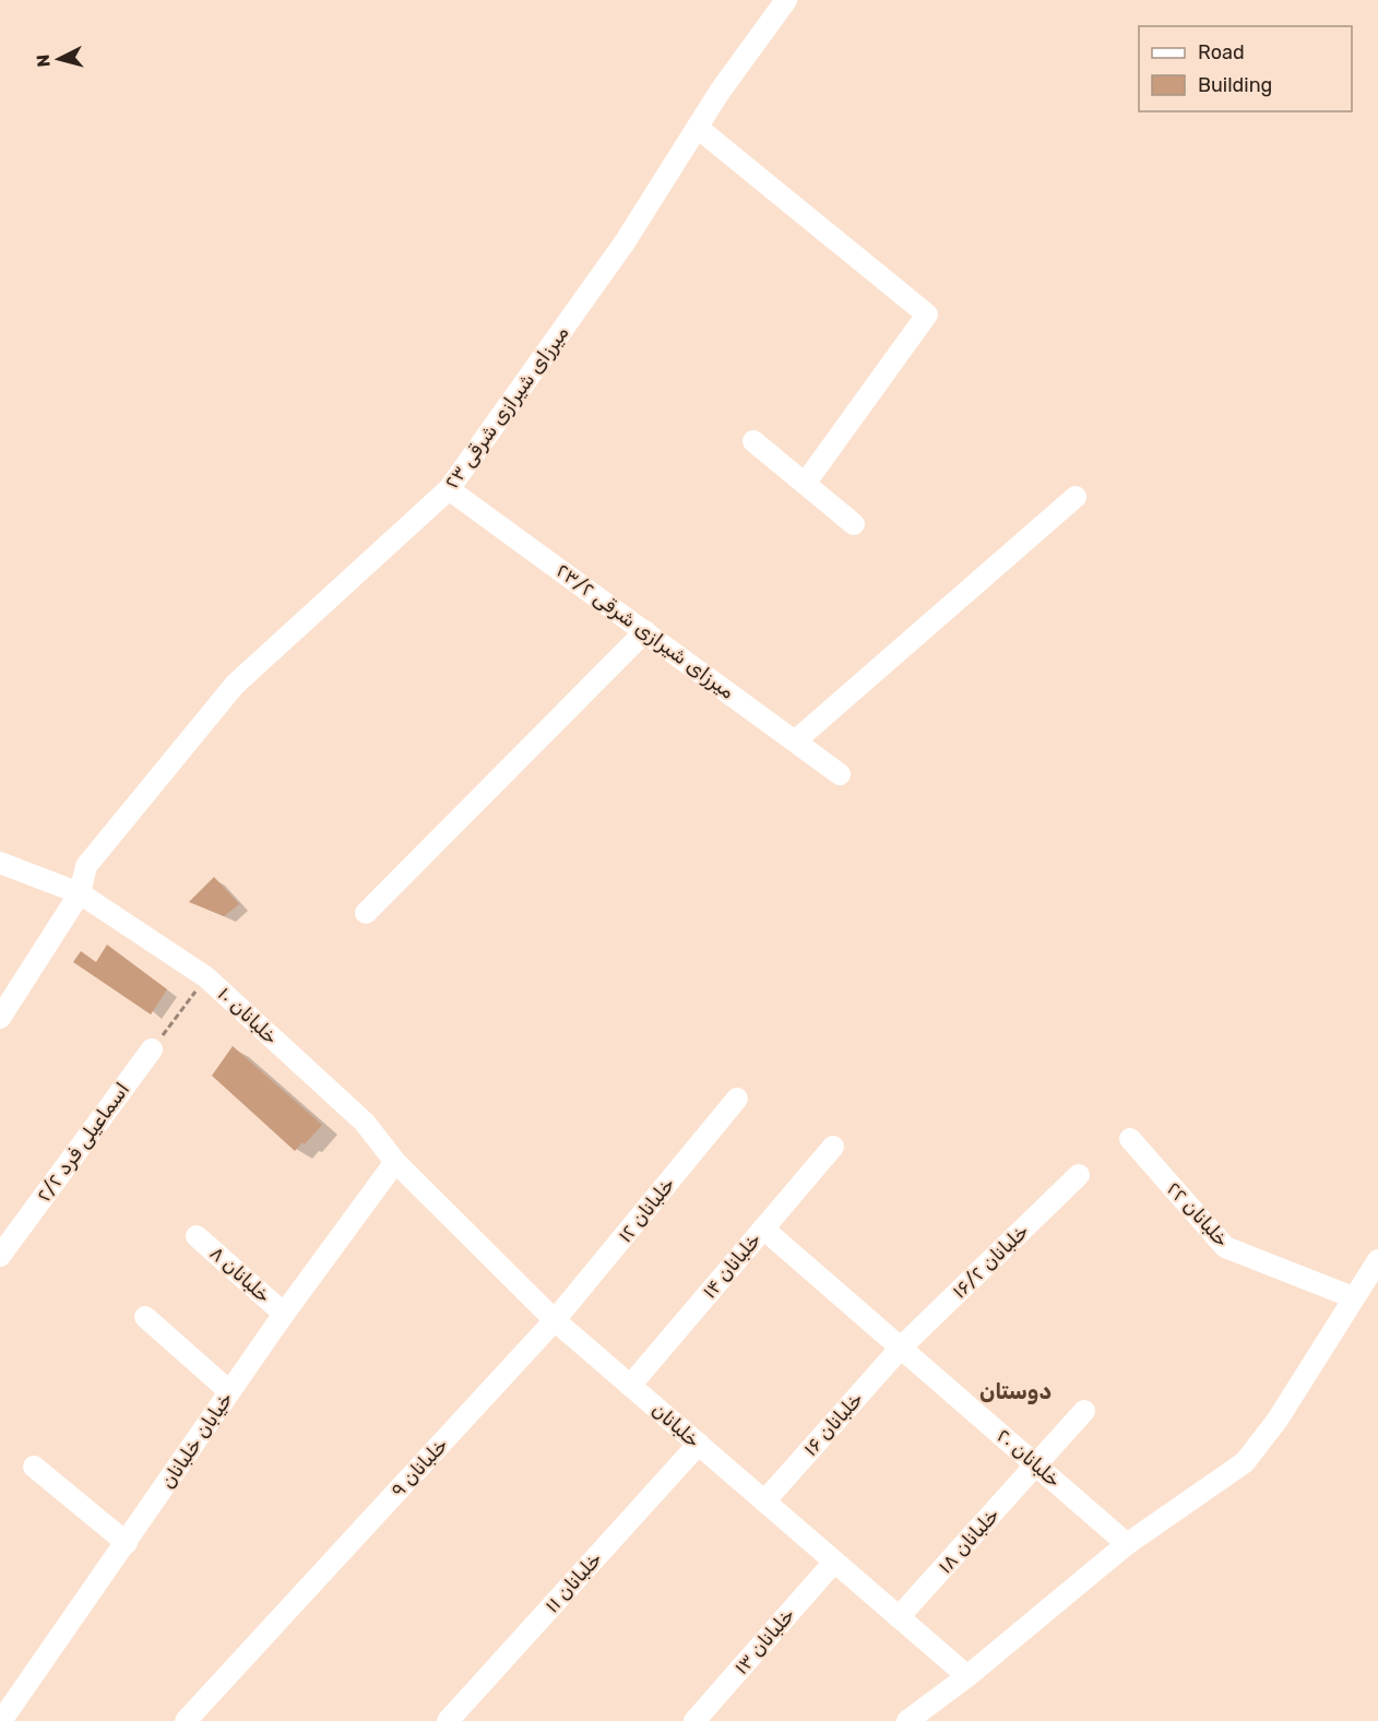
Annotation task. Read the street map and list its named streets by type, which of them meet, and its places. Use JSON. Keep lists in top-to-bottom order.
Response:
{
  "streets": {
    "street": [
      "۲۳ میرزای شیرازی شرقی",
      "۲۳/۲ میرزای شیرازی شرقی",
      "۱۰ خلبانان",
      "۲/۲ اسماعیلی فرد",
      "۱۲ خلبانان",
      "۲۲ خلبانان",
      "۱۶/۲ خلبانان",
      "۱۴ خلبانان",
      "۸ خلبانان",
      "۱۶ خلبانان",
      "خلبانان",
      "خیابان خلبانان",
      "۲۰ خلبانان",
      "۹ خلبانان",
      "۱۸ خلبانان",
      "۱۱ خلبانان",
      "۱۳ خلبانان"
    ]
  },
  "crossings": [
    ["۲۳ میرزای شیرازی شرقی", "۲۳/۲ میرزای شیرازی شرقی"],
    ["۲۳ میرزای شیرازی شرقی", "۱۰ خلبانان"],
    ["۱۰ خلبانان", "خلبانان"],
    ["۱۰ خلبانان", "خیابان خلبانان"],
    ["۱۲ خلبانان", "خلبانان"],
    ["۱۲ خلبانان", "۹ خلبانان"],
    ["۱۶/۲ خلبانان", "۱۶ خلبانان"],
    ["۱۶/۲ خلبانان", "۲۰ خلبانان"],
    ["۱۴ خلبانان", "خلبانان"],
    ["۱۴ خلبانان", "۲۰ خلبانان"],
    ["۸ خلبانان", "خیابان خلبانان"],
    ["۱۶ خلبانان", "خلبانان"],
    ["۱۶ خلبانان", "۲۰ خلبانان"],
    ["خلبانان", "خیابان خلبانان"],
    ["خلبانان", "۹ خلبانان"],
    ["خلبانان", "۱۸ خلبانان"],
    ["خلبانان", "۱۱ خلبانان"],
    ["خلبانان", "۱۳ خلبانان"],
    ["۲۰ خلبانان", "۱۸ خلبانان"]
  ],
  "districts": ["دوستان"],
  "legend": ["Road", "Building"],
  "north": "left"
}
